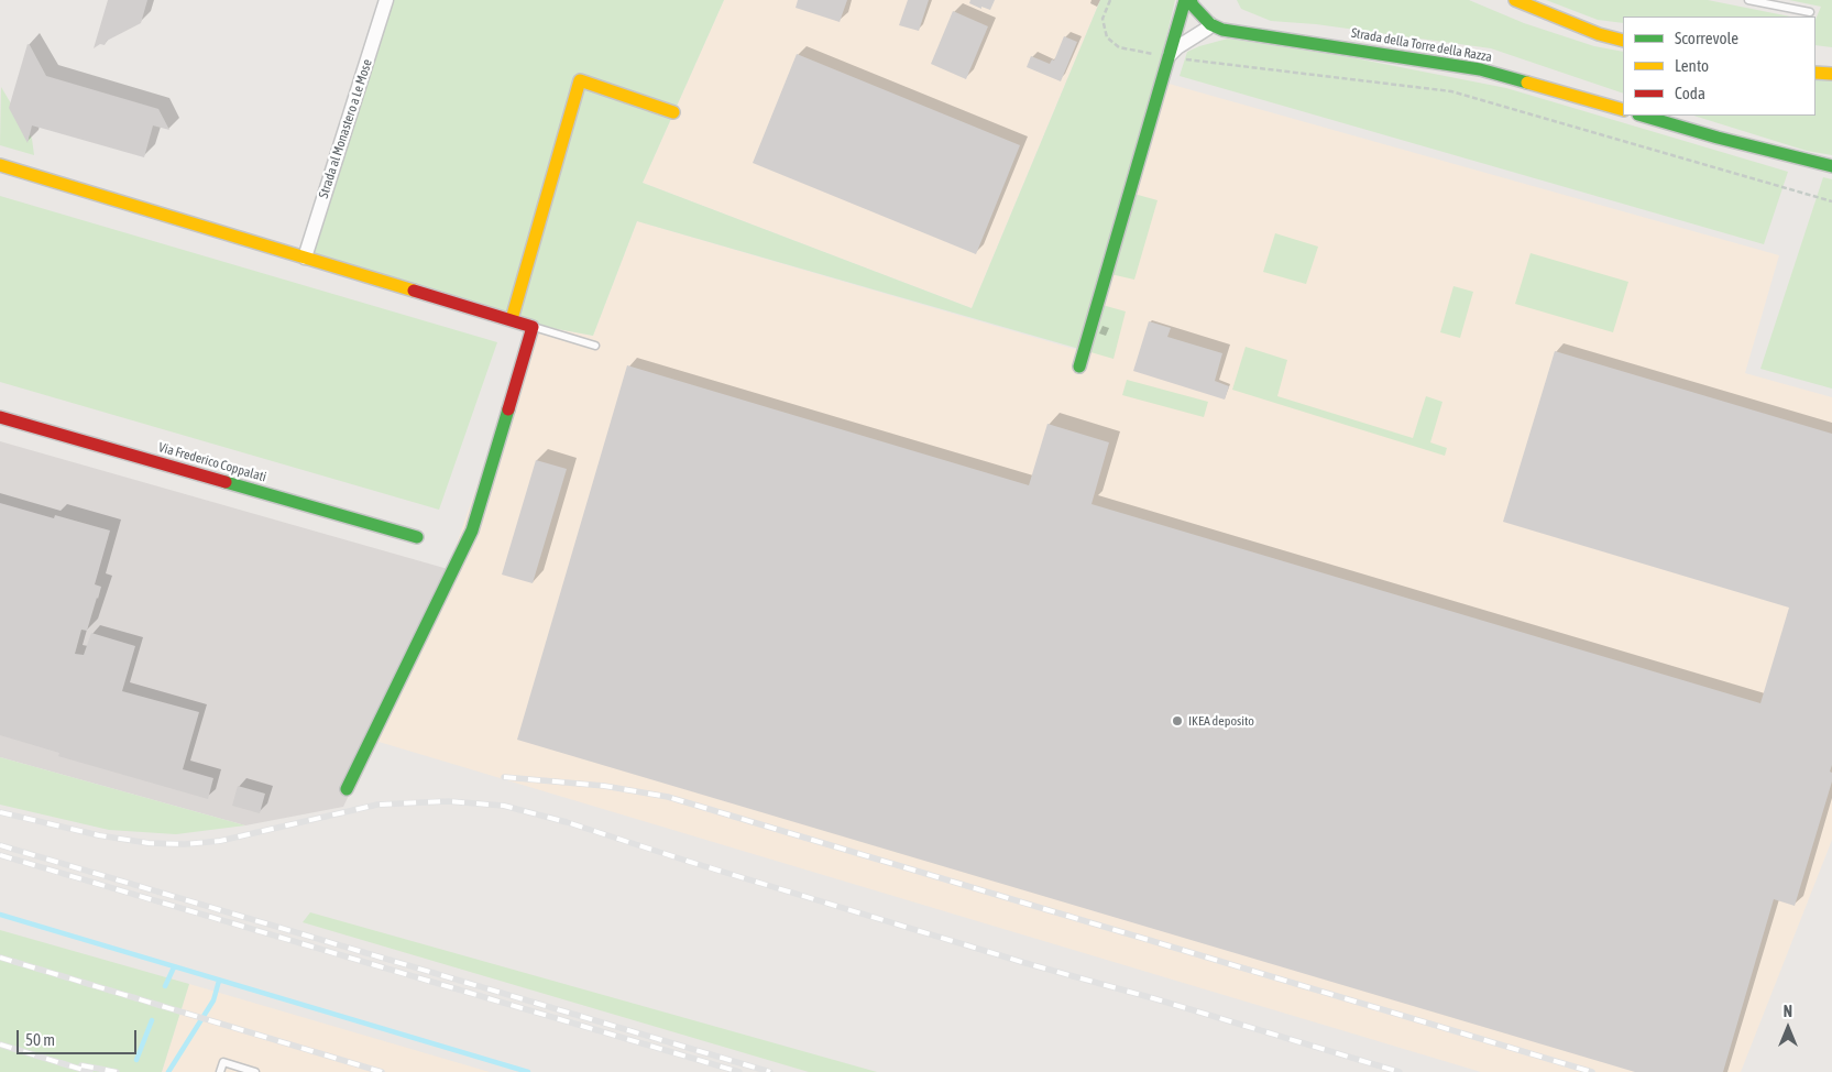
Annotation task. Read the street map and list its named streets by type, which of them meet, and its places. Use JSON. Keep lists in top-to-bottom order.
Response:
{
  "streets": {
    "street": ["Strada della Torre della Razza", "Strada al Monastero a Le Mose", "Via Frederico Coppalati"]
  },
  "places": ["IKEA deposito"],
  "legend": ["Scorrevole", "Lento", "Coda"],
  "scale_bar": "50 m",
  "north": "top"
}
